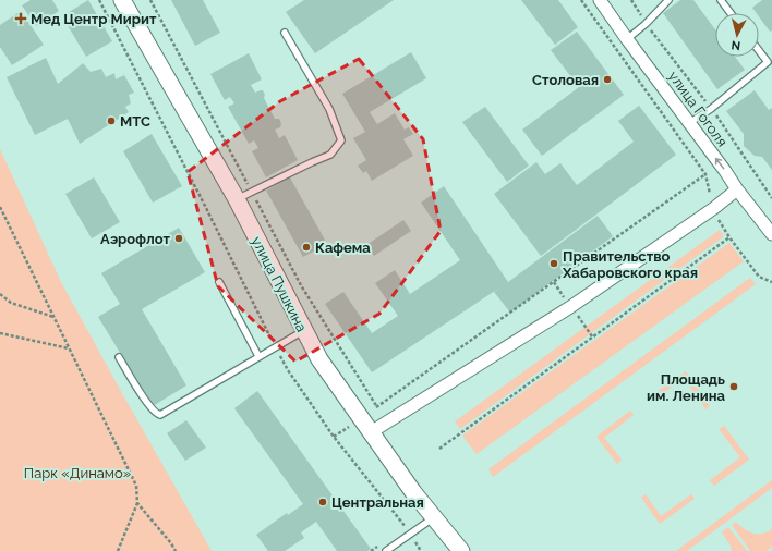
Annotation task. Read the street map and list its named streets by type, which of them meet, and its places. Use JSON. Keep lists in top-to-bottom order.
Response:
{
  "streets": {
    "street": ["улица Гоголя", "улица Пушкина"]
  },
  "parks": ["Парк «Динамо»"],
  "places": {
    "health": ["Мед Центр Мирит"],
    "other": [
      "Столовая",
      "МТС",
      "Аэрофлот",
      "Кафема",
      "Правительство Хабаровского края",
      "Площадь им. Ленина",
      "Центральная"
    ]
  },
  "north": "bottom"
}
